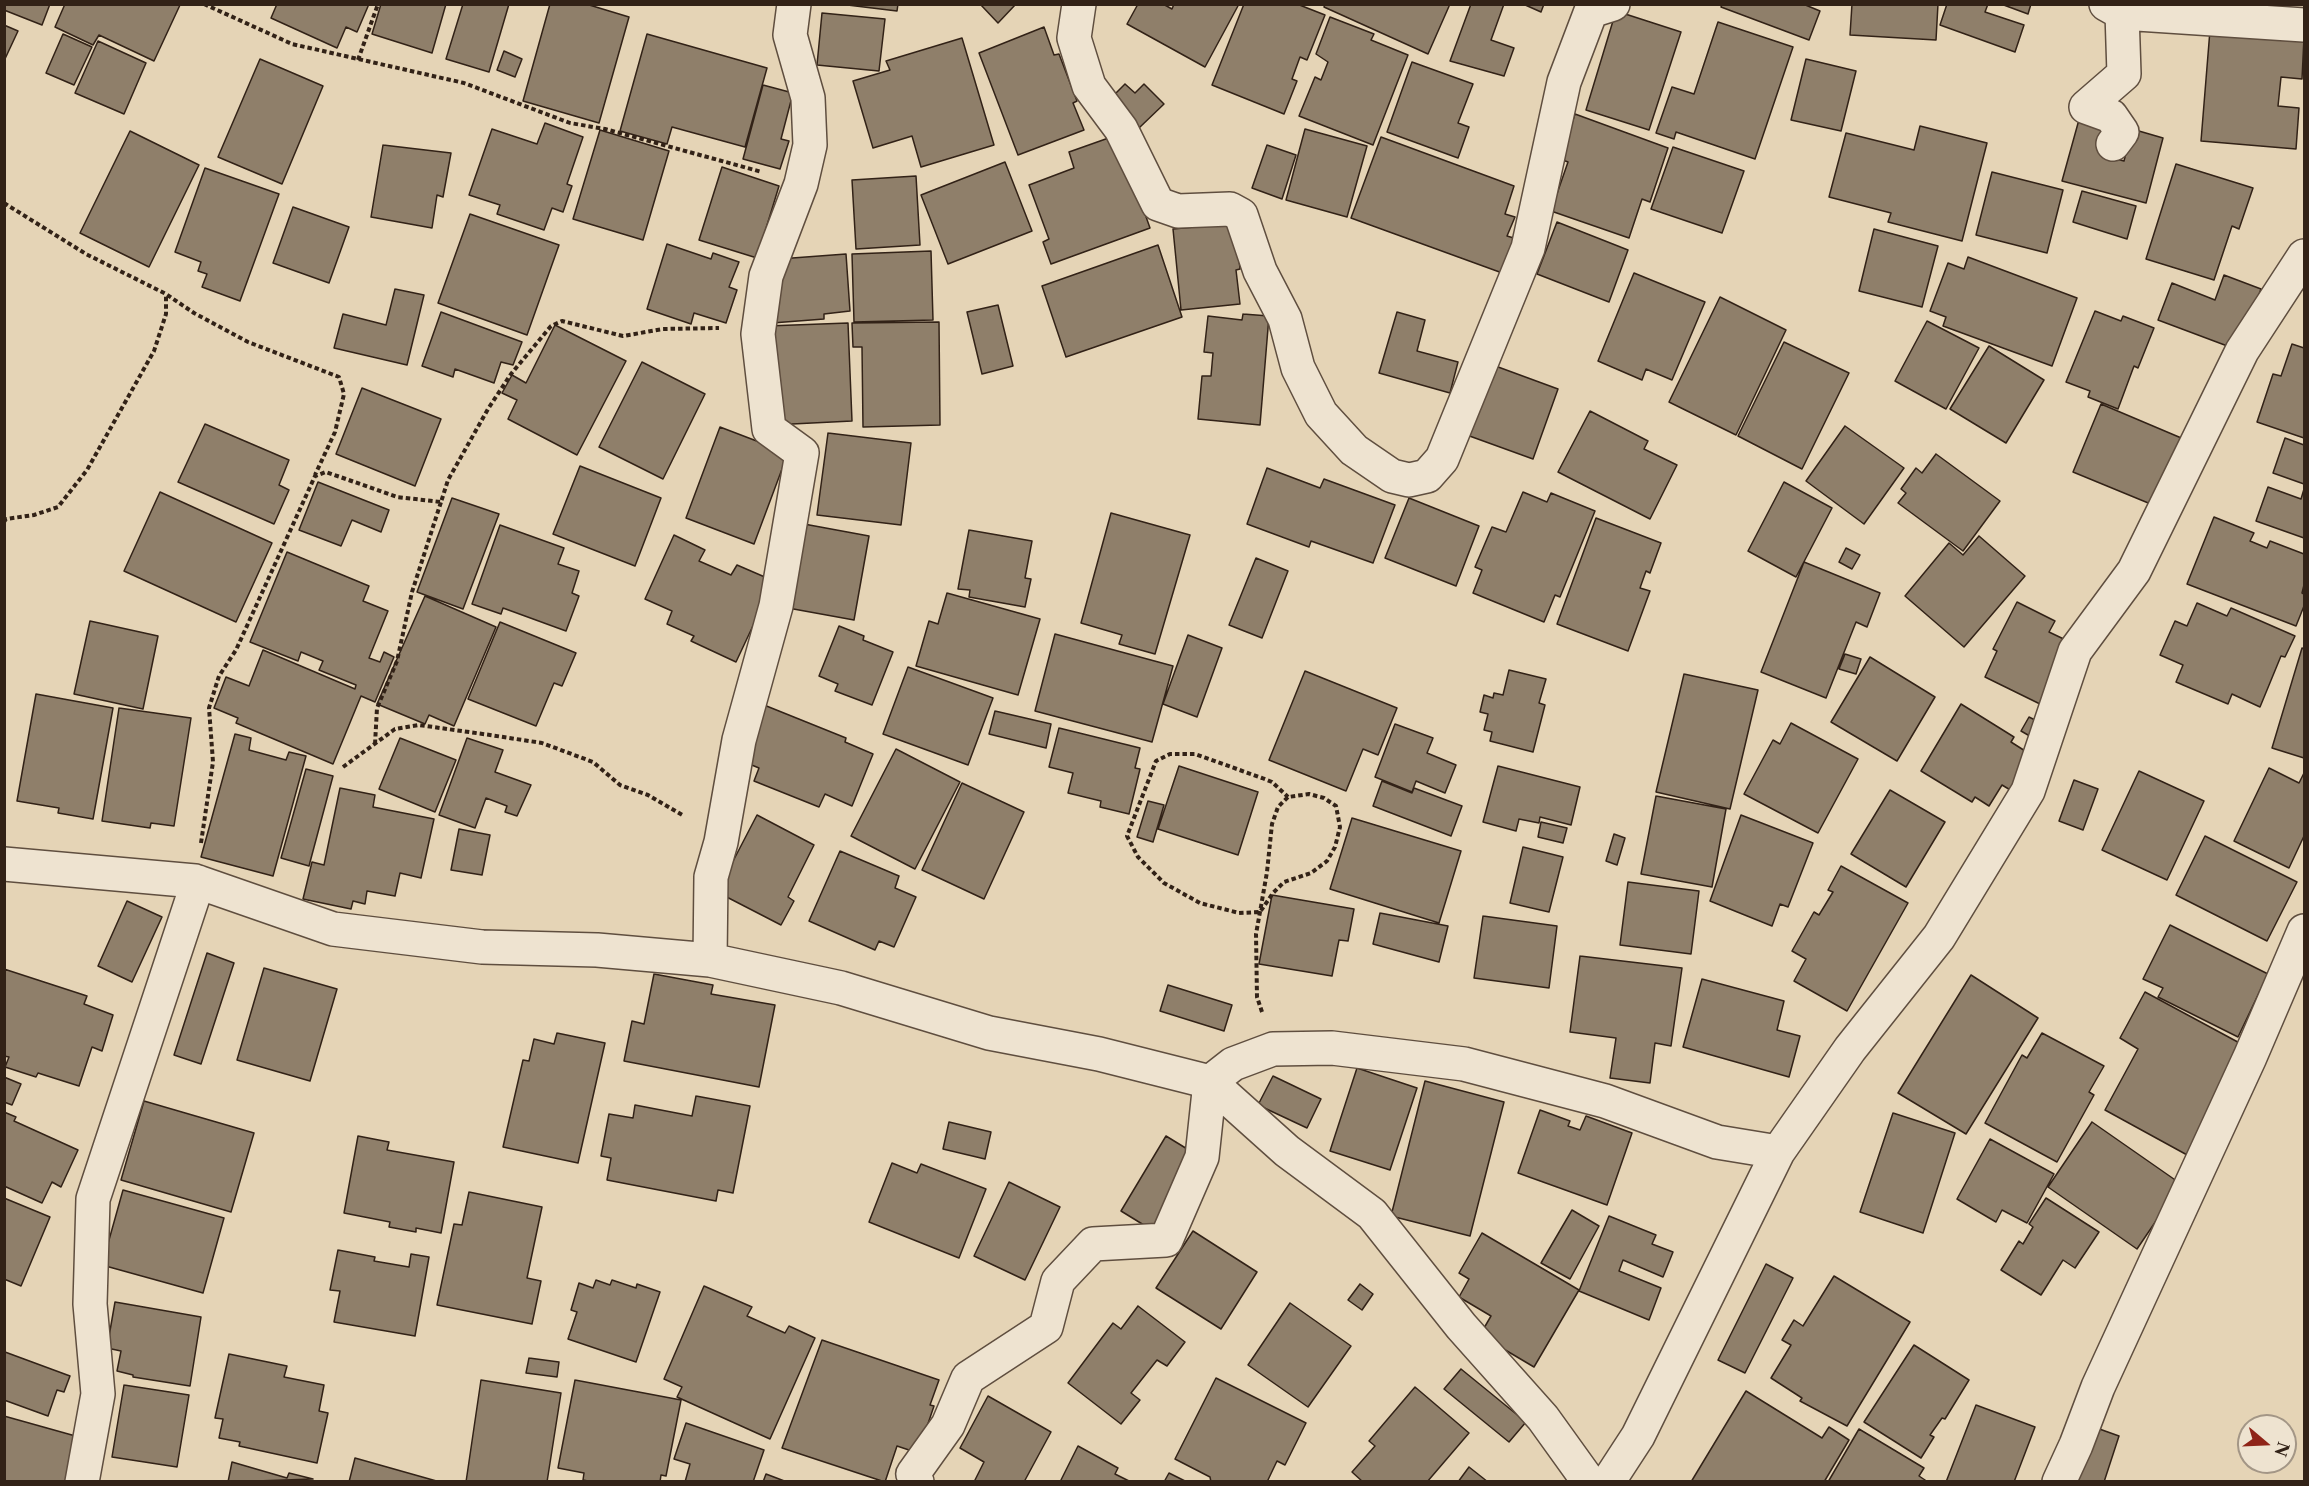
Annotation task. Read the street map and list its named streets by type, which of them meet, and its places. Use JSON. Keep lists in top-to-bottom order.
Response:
{
  "north": "right"
}
